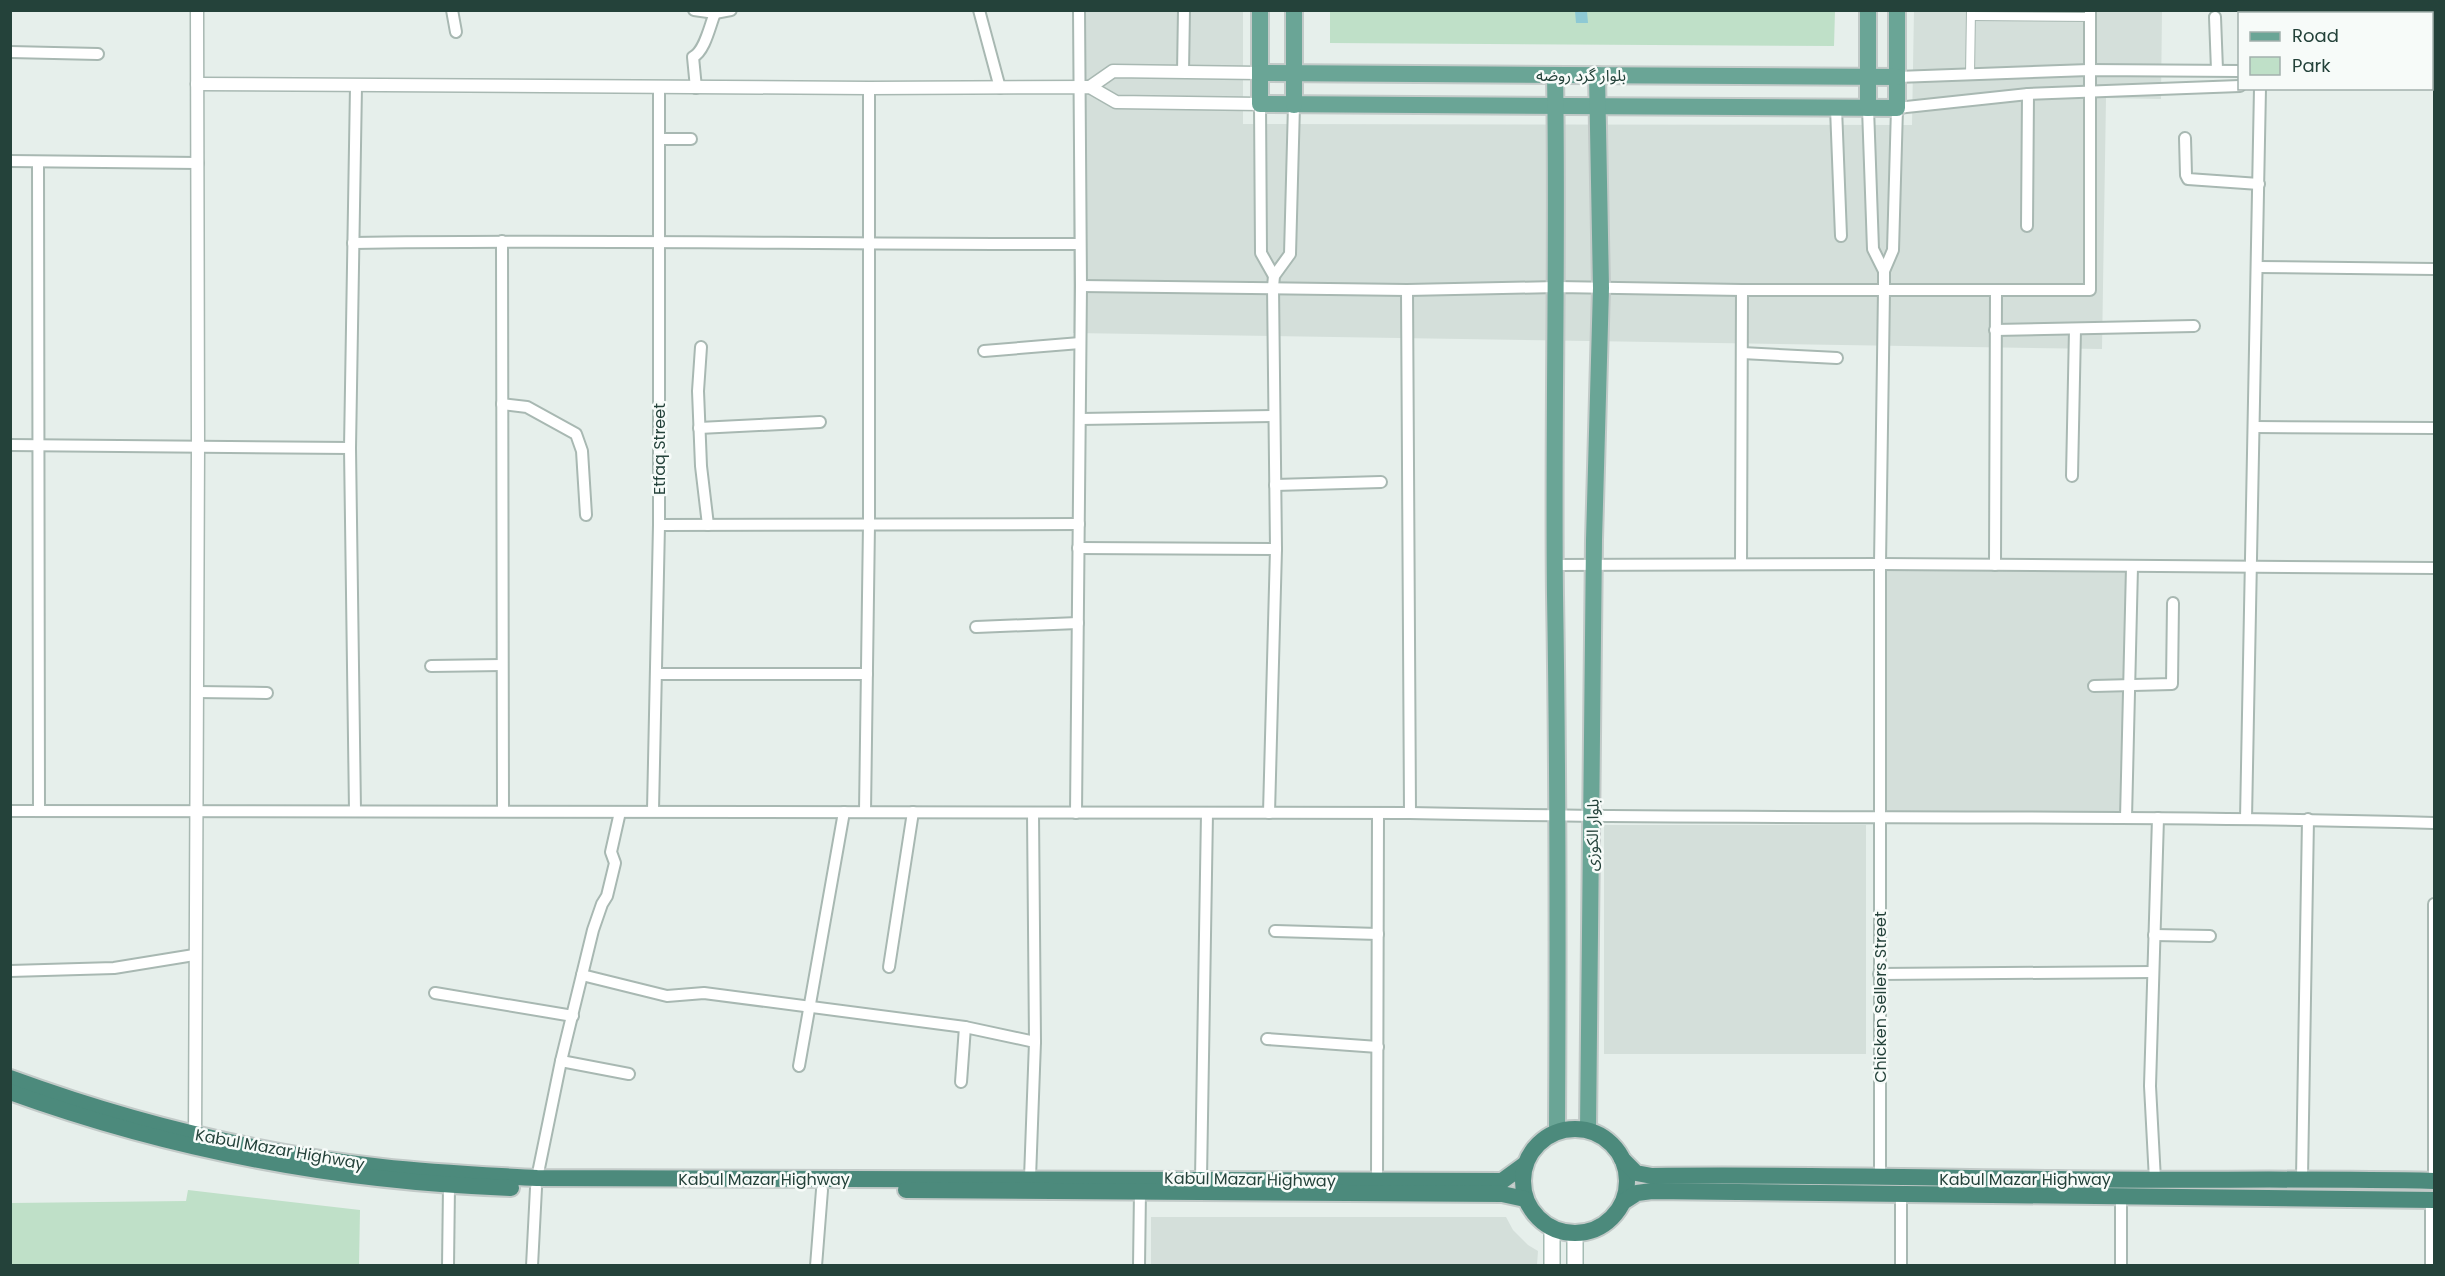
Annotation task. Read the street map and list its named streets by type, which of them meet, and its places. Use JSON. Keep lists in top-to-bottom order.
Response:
{
  "streets": {
    "highway": ["Kabul Mazar Highway"],
    "main road": ["بلوار گرد روضه", "بلوار الکوزی"],
    "street": ["Etfaq Street", "Chicken Sellers Street"]
  },
  "crossings": [
    ["بلوار گرد روضه", "بلوار الکوزی"],
    ["بلوار الکوزی", "Kabul Mazar Highway"],
    ["Chicken Sellers Street", "Kabul Mazar Highway"]
  ],
  "legend": ["Road", "Park"]
}
